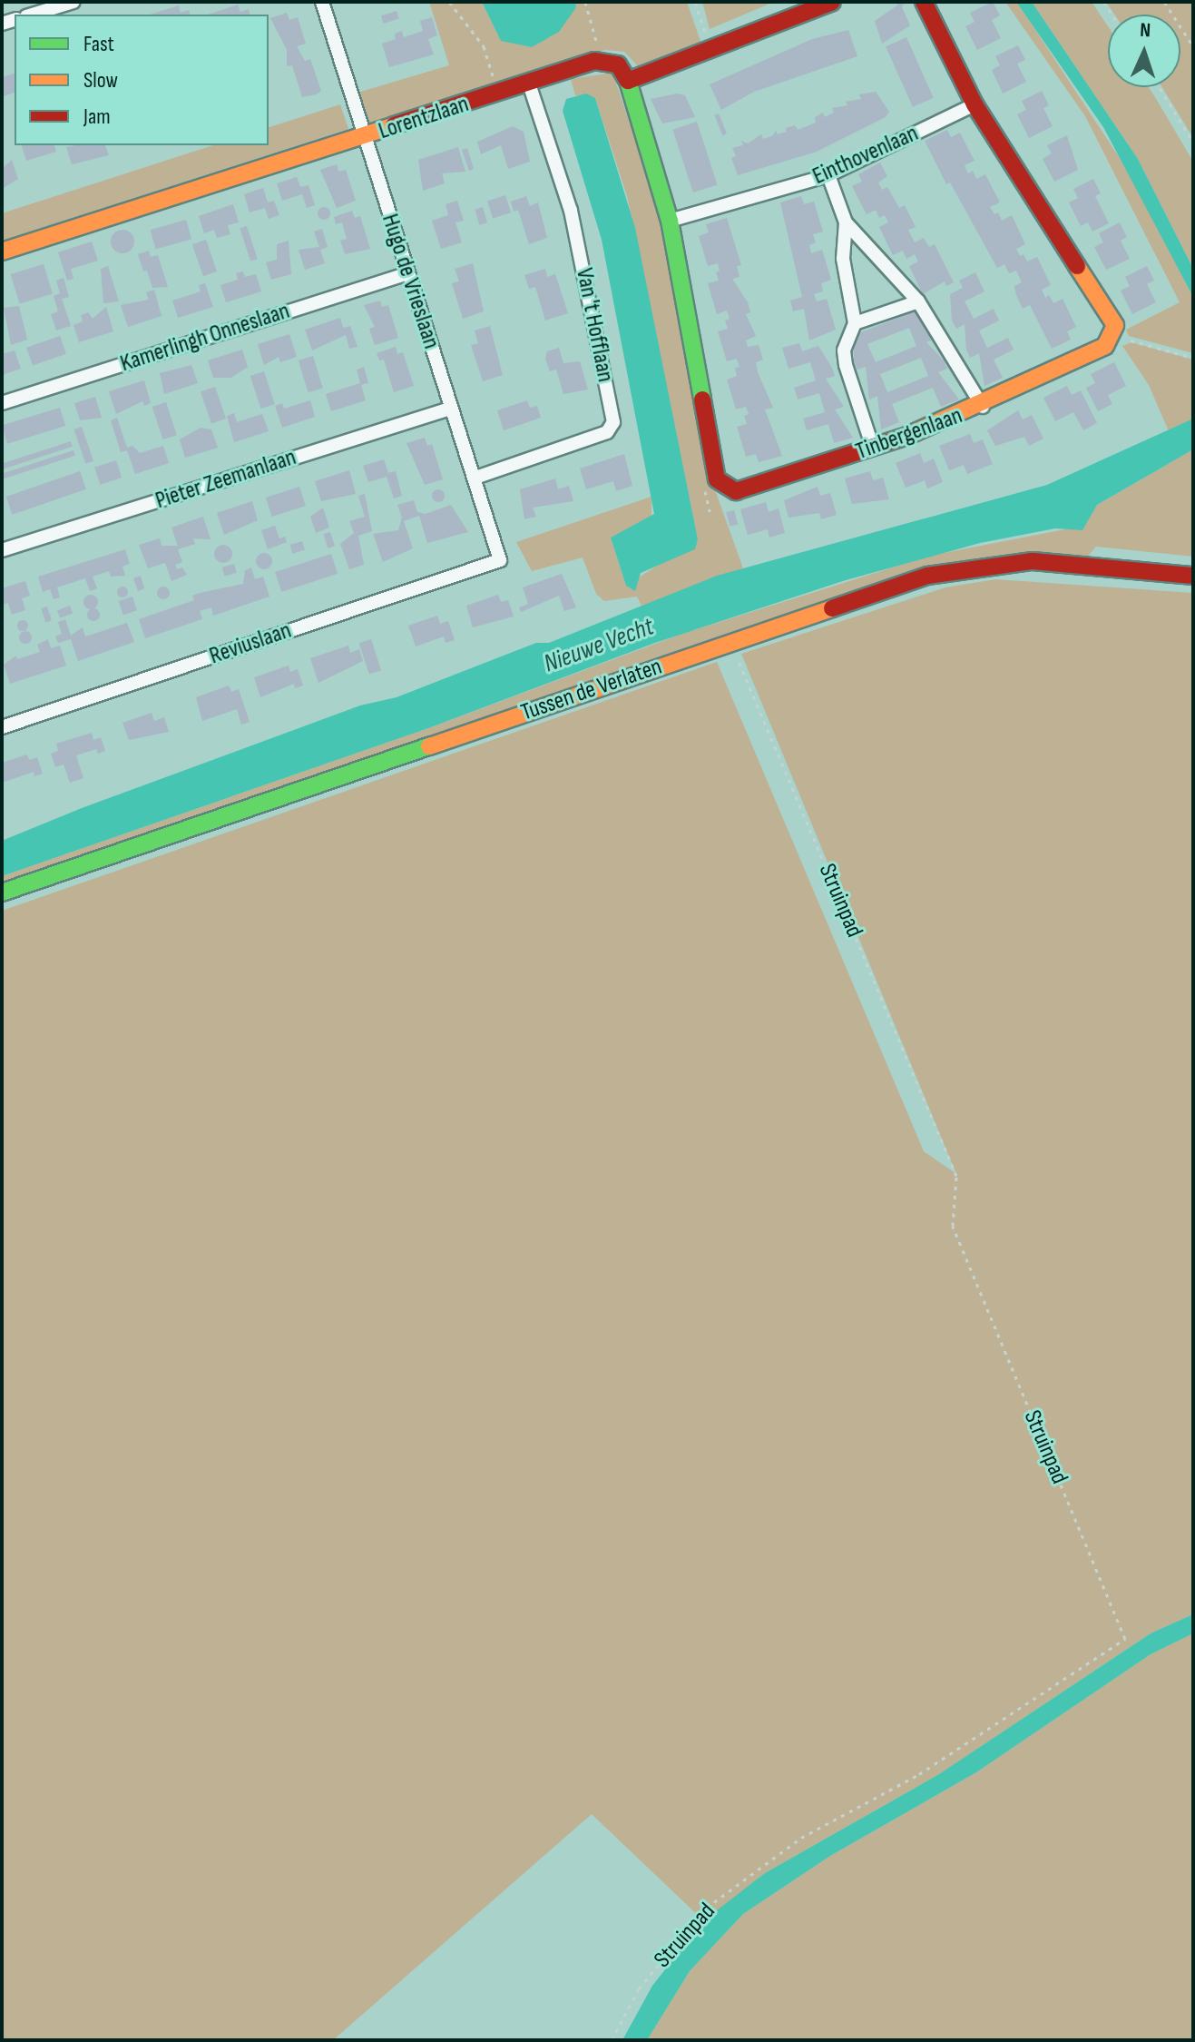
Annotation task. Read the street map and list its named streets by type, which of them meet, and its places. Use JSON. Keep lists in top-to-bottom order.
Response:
{
  "streets": {
    "street": [
      "Lorentzlaan",
      "Einthovenlaan",
      "Hugo de Vrieslaan",
      "Van 't Hofflaan",
      "Kamerlingh Onneslaan",
      "Tinbergenlaan",
      "Pieter Zeemanlaan",
      "Reviuslaan",
      "Tussen de Verlaten"
    ],
    "path": ["Struinpad"]
  },
  "crossings": [
    ["Lorentzlaan", "Hugo de Vrieslaan"],
    ["Lorentzlaan", "Van 't Hofflaan"],
    ["Einthovenlaan", "Tinbergenlaan"],
    ["Hugo de Vrieslaan", "Van 't Hofflaan"],
    ["Hugo de Vrieslaan", "Kamerlingh Onneslaan"],
    ["Hugo de Vrieslaan", "Pieter Zeemanlaan"],
    ["Hugo de Vrieslaan", "Reviuslaan"],
    ["Tussen de Verlaten", "Struinpad"]
  ],
  "water": ["Nieuwe Vecht"],
  "legend": ["Fast", "Slow", "Jam"],
  "north": "top"
}
